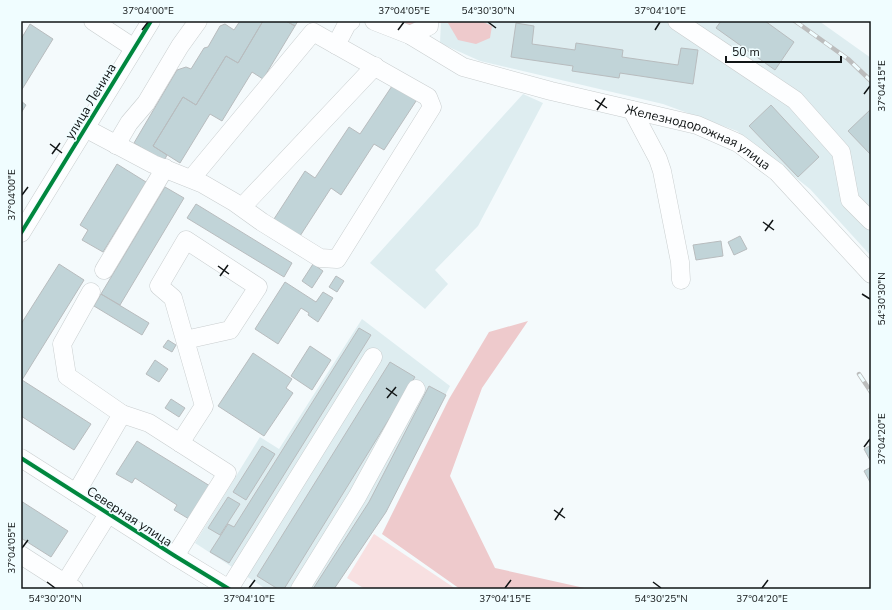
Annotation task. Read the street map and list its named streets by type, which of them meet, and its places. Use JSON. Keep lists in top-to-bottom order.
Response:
{
  "streets": {
    "street": ["улица Ленина", "Железнодорожная улица", "Северная улица"]
  },
  "scale_bar": "50 m",
  "coordinates": [
    "37°04'00\"E",
    "37°04'05\"E",
    "54°30'30\"N",
    "37°04'10\"E",
    "37°04'15\"E",
    "37°04'20\"E",
    "54°30'20\"N",
    "54°30'25\"N"
  ]
}
